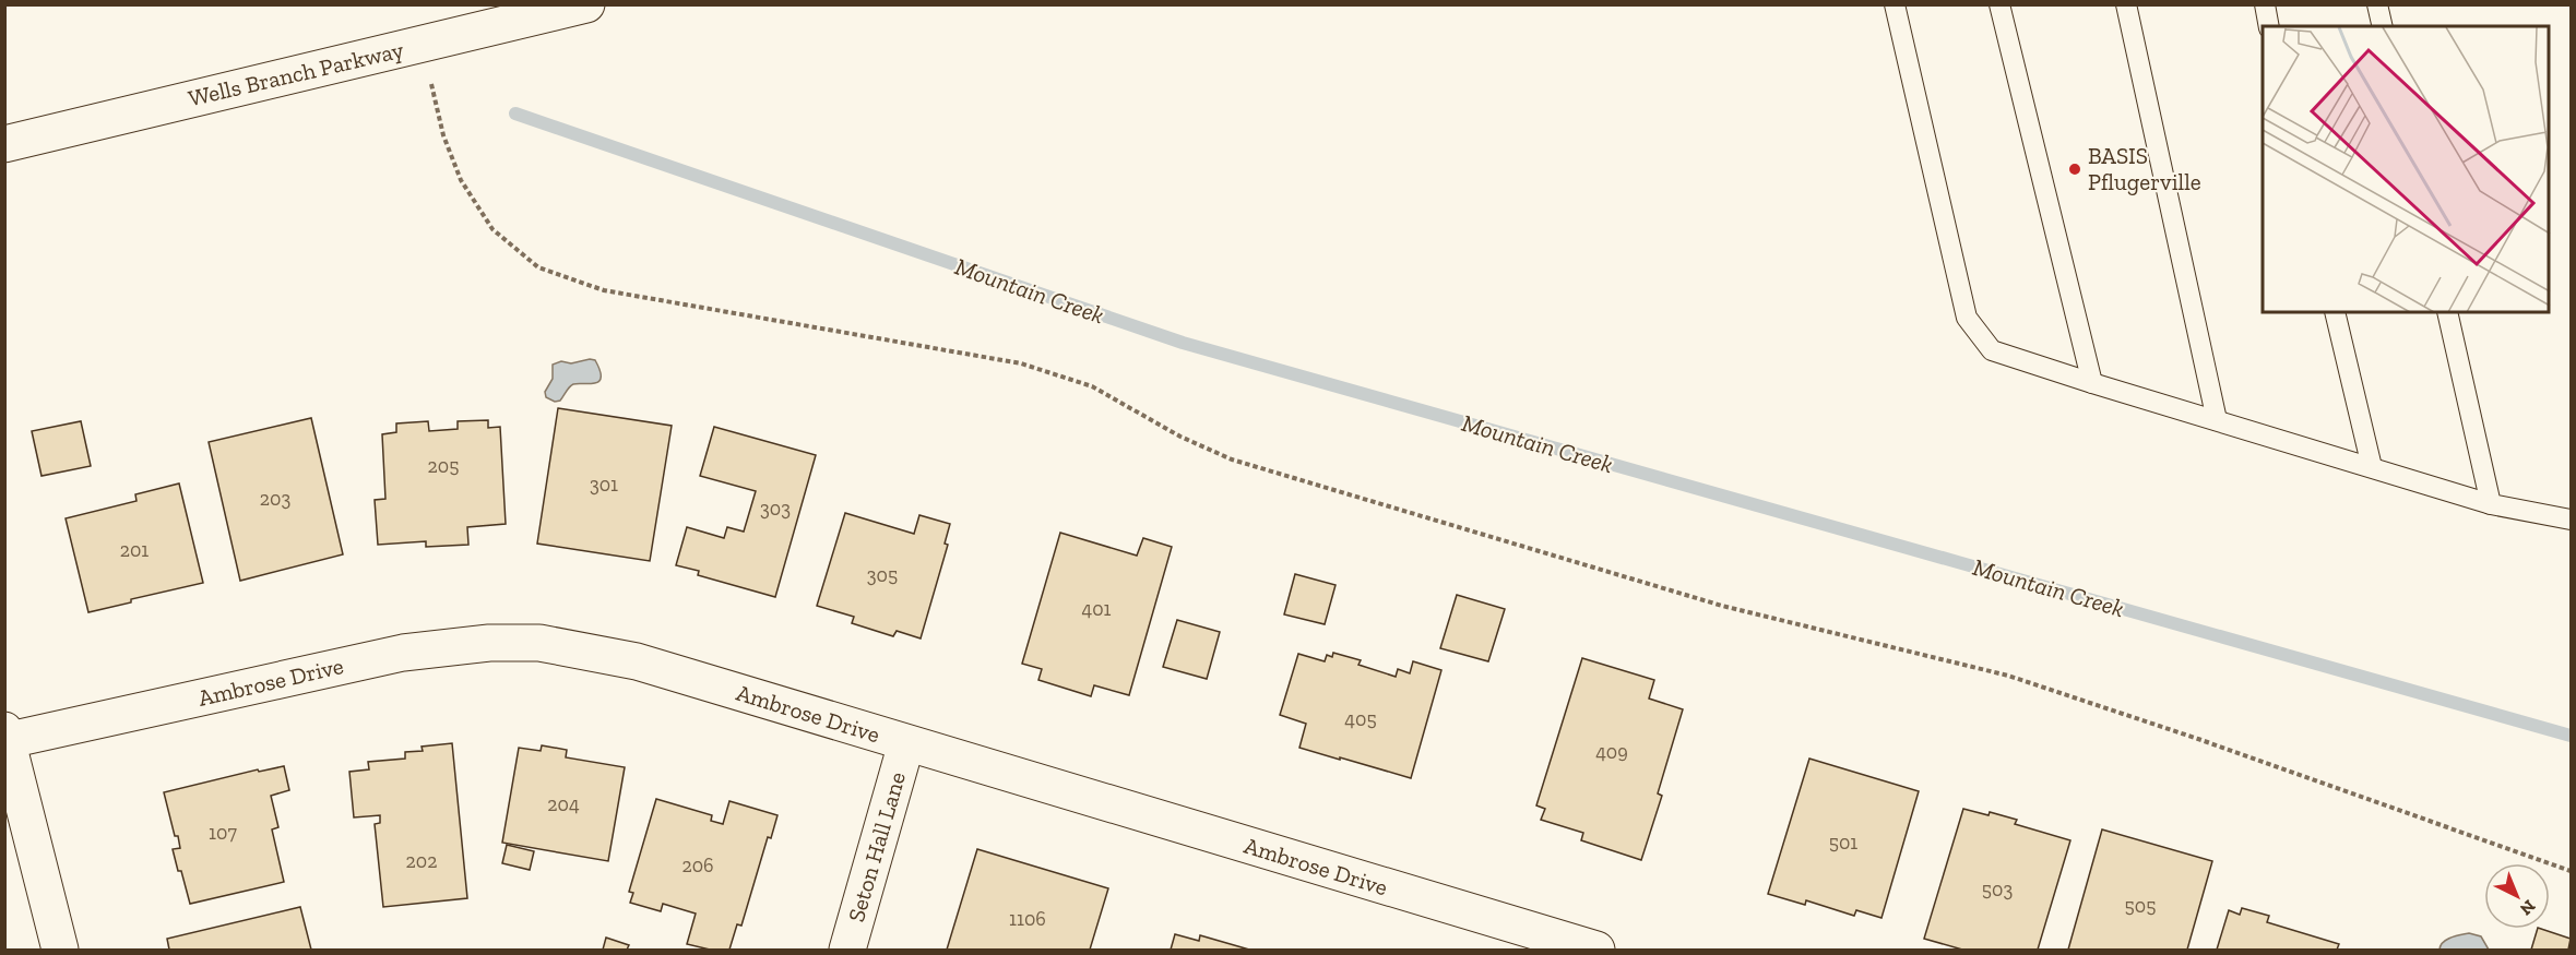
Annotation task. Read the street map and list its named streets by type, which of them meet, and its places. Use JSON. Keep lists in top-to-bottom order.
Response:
{
  "streets": {
    "street": ["Wells Branch Parkway", "Ambrose Drive", "Seton Hall Lane"]
  },
  "crossings": [
    ["Ambrose Drive", "Seton Hall Lane"]
  ],
  "water": ["Mountain Creek"],
  "places": ["BASIS Pflugerville"],
  "house_numbers": [
    "205",
    "301",
    "203",
    "303",
    "201",
    "305",
    "401",
    "405",
    "409",
    "204",
    "107",
    "501",
    "202",
    "206",
    "503",
    "505",
    "1106"
  ],
  "north": "bottom right"
}
